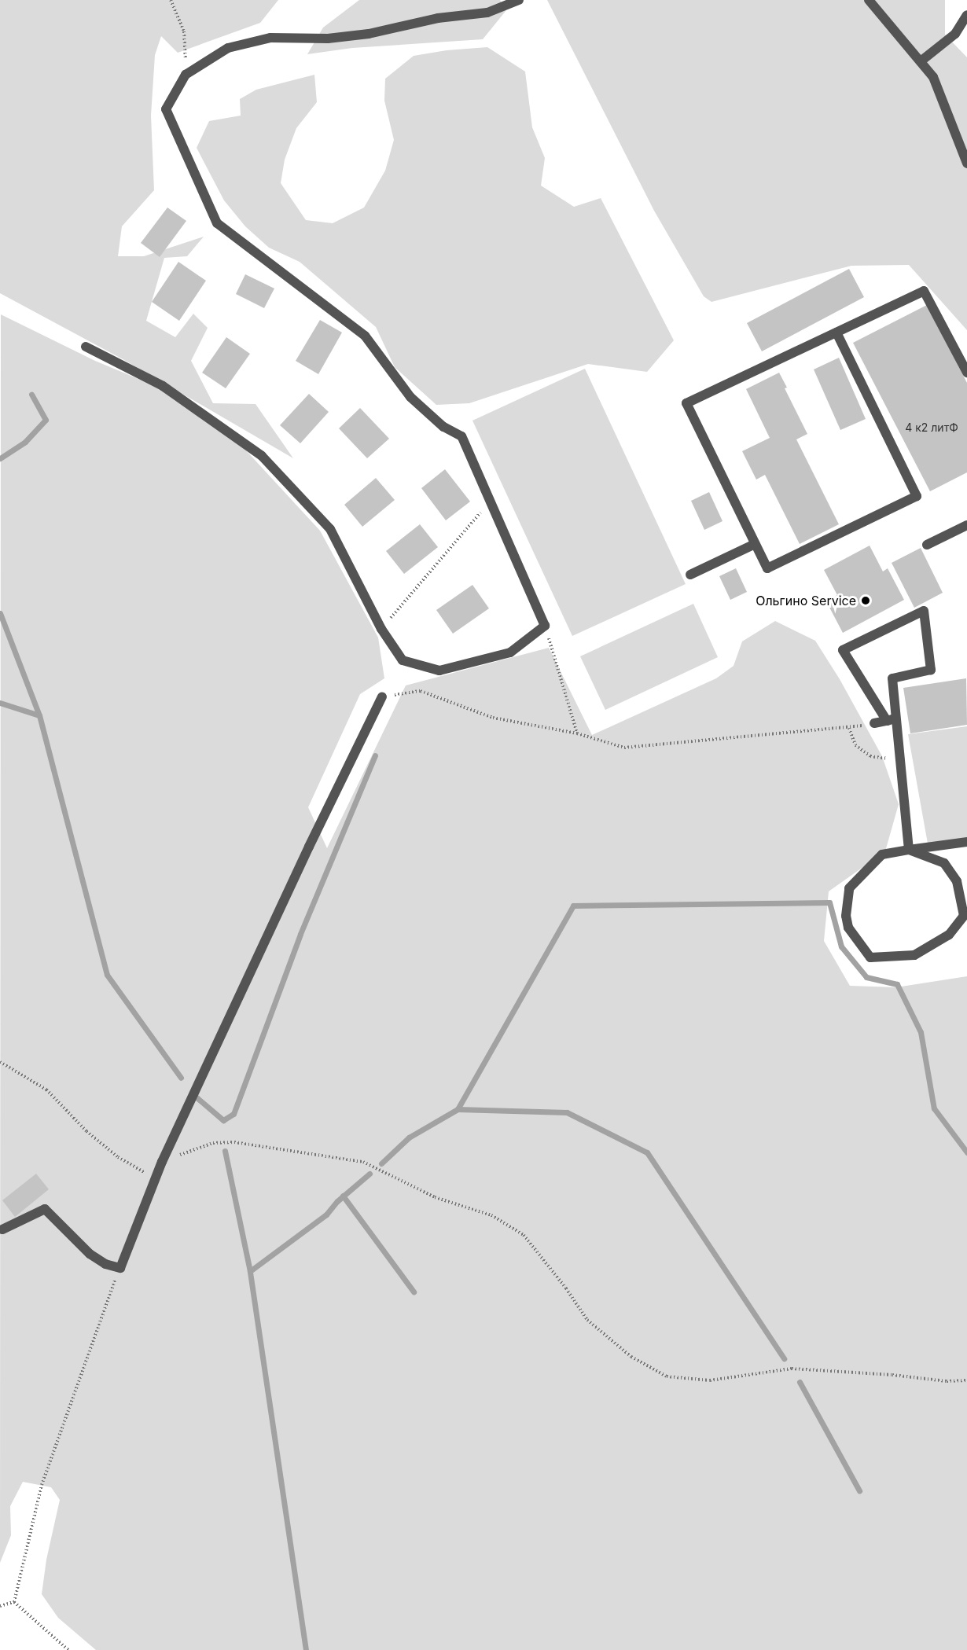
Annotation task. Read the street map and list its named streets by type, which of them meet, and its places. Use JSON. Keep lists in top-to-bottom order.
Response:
{
  "places": ["Ольгино Service"],
  "house_numbers": ["4 к2 литФ"]
}
